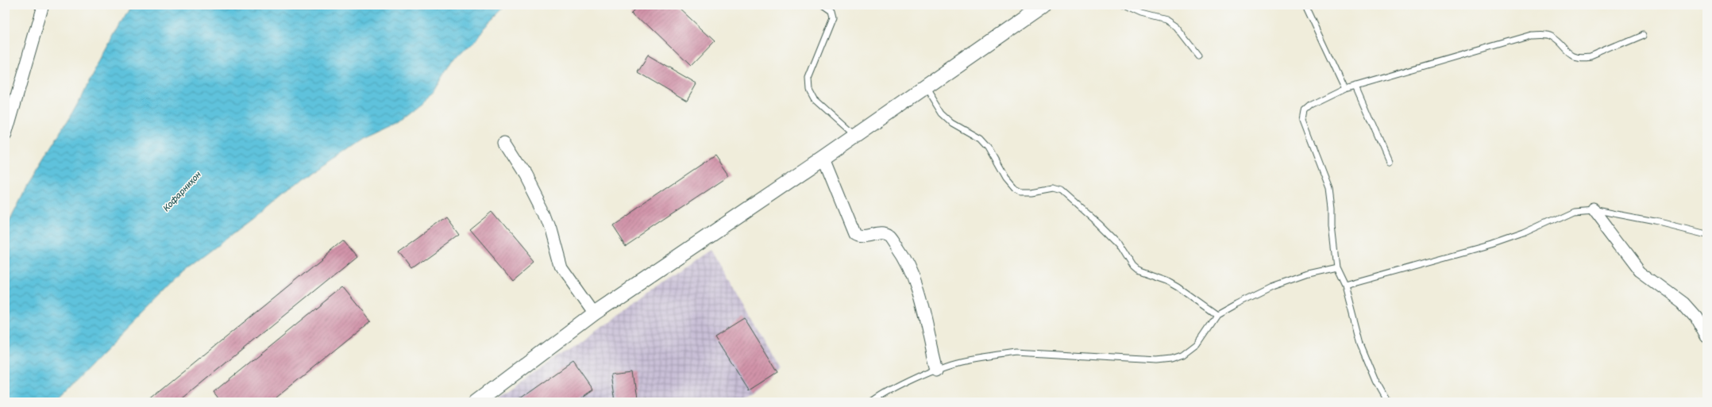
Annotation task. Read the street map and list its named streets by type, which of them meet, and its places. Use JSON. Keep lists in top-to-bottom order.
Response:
{
  "water": ["Кофарниҳон"]
}
